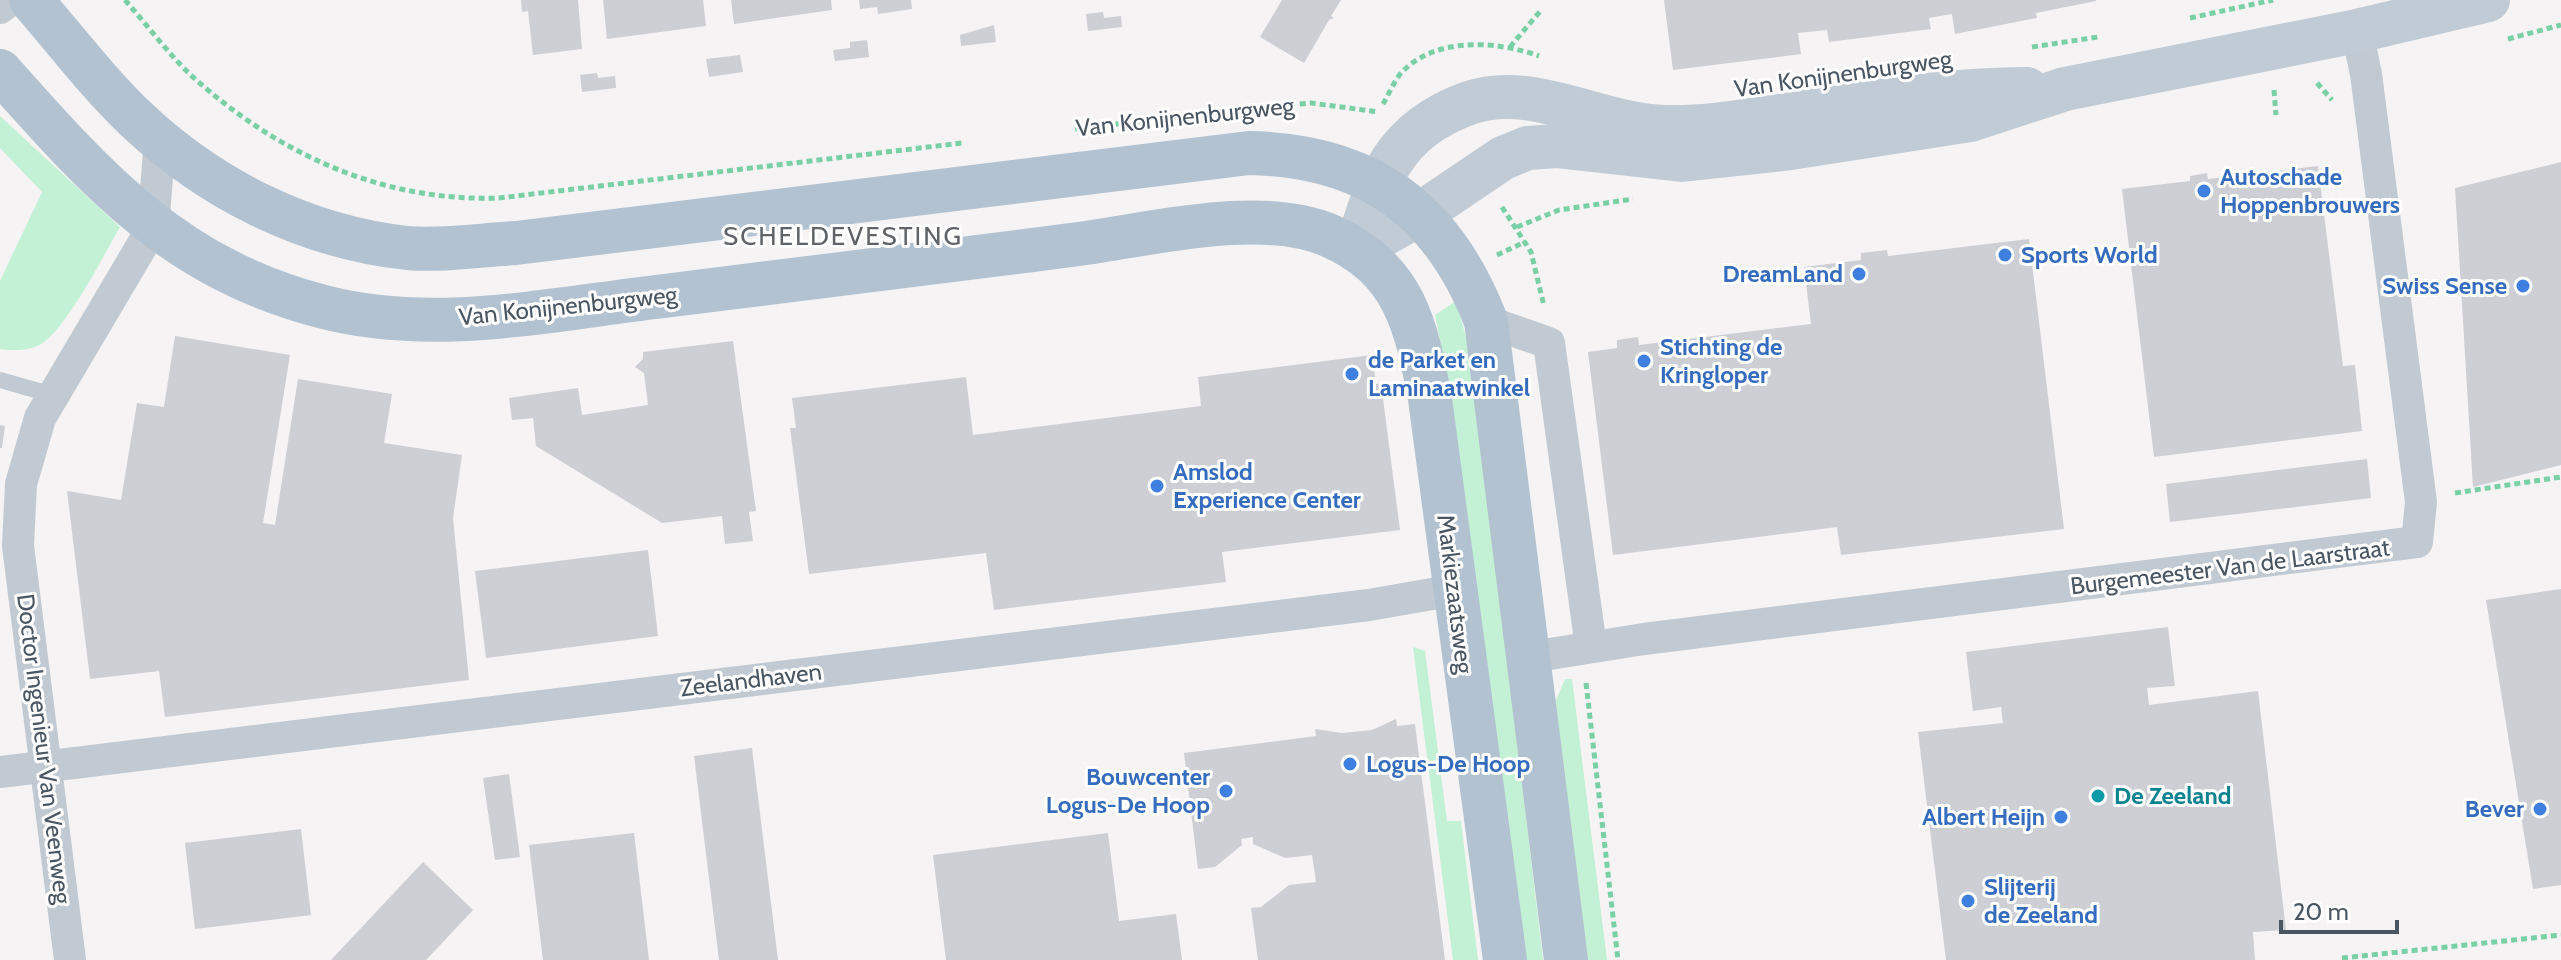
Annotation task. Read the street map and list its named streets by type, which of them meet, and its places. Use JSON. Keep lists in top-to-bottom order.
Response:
{
  "streets": {
    "main road": ["Van Konijnenburgweg", "Markiezaatsweg"],
    "street": ["Burgemeester Van de Laarstraat", "Zeelandhaven", "Doctor Ingenieur Van Veenweg"]
  },
  "crossings": [
    ["Van Konijnenburgweg", "Burgemeester Van de Laarstraat"],
    ["Van Konijnenburgweg", "Markiezaatsweg"],
    ["Van Konijnenburgweg", "Doctor Ingenieur Van Veenweg"],
    ["Markiezaatsweg", "Zeelandhaven"],
    ["Zeelandhaven", "Doctor Ingenieur Van Veenweg"]
  ],
  "districts": ["SCHELDEVESTING"],
  "places": [
    "Autoschade Hoppenbrouwers",
    "Sports World",
    "DreamLand",
    "Swiss Sense",
    "Stichting de Kringloper",
    "de Parket en Laminaatwinkel",
    "Amslod Experience Center",
    "Logus-De Hoop",
    "Bouwcenter Logus-De Hoop",
    "De Zeeland",
    "Bever",
    "Albert Heijn",
    "Slijterij de Zeeland"
  ],
  "scale_bar": "20 m"
}
